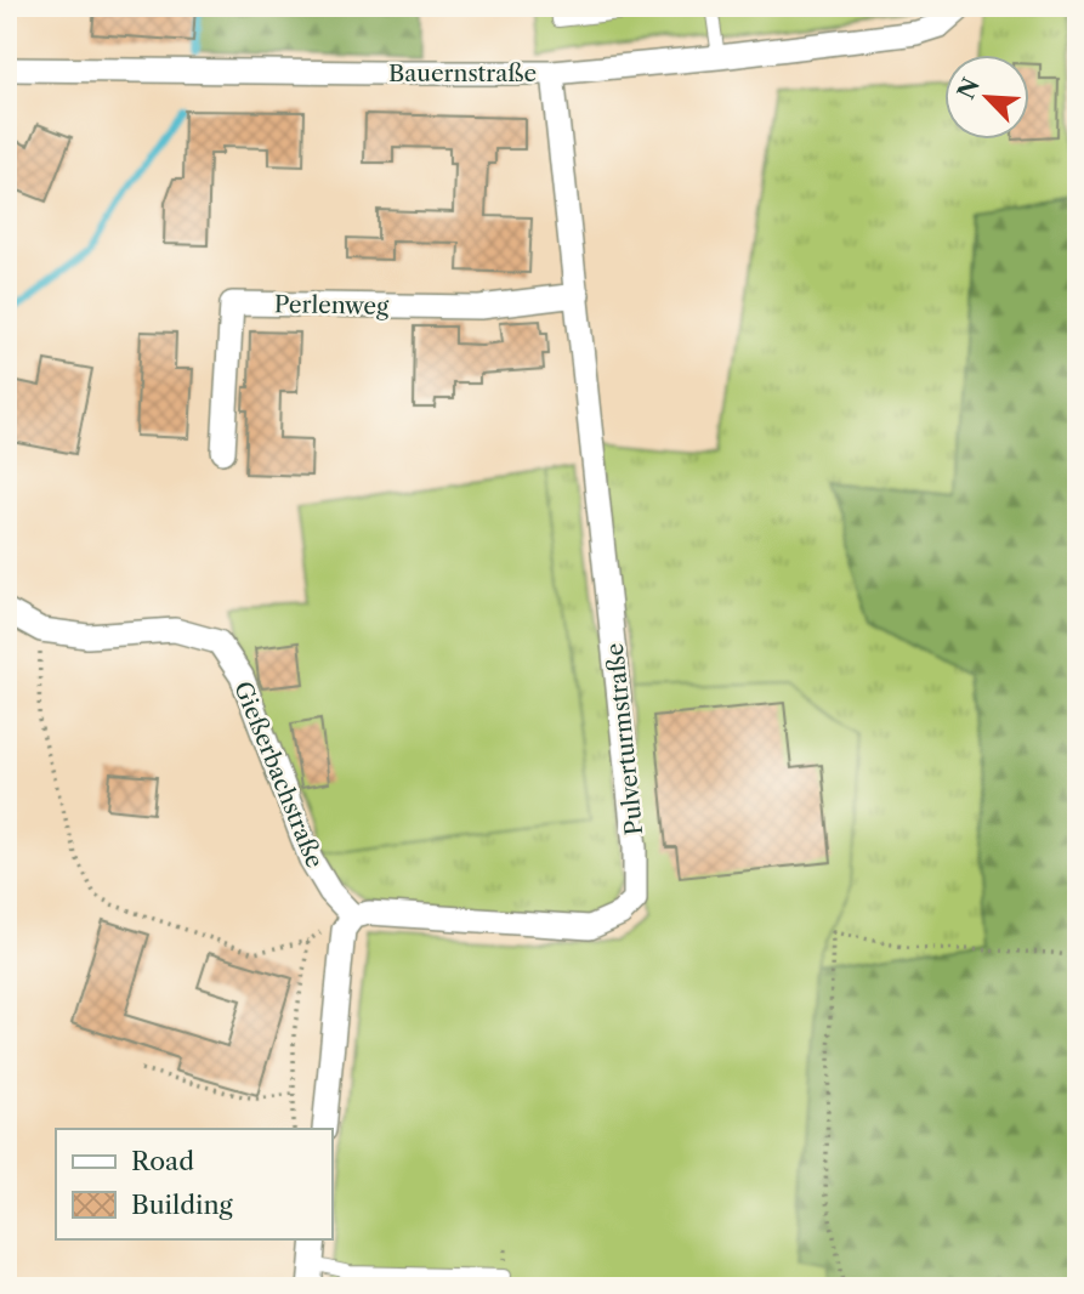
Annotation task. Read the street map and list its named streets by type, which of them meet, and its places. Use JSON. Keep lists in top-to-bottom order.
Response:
{
  "streets": {
    "street": [
      "Bauernstraße",
      "Perlenweg",
      "Pulverturmstraße",
      "Gießerbachstraße"
    ]
  },
  "crossings": [
    ["Bauernstraße", "Pulverturmstraße"],
    ["Perlenweg", "Pulverturmstraße"],
    ["Pulverturmstraße", "Gießerbachstraße"]
  ],
  "legend": ["Road", "Building"],
  "north": "top left"
}
